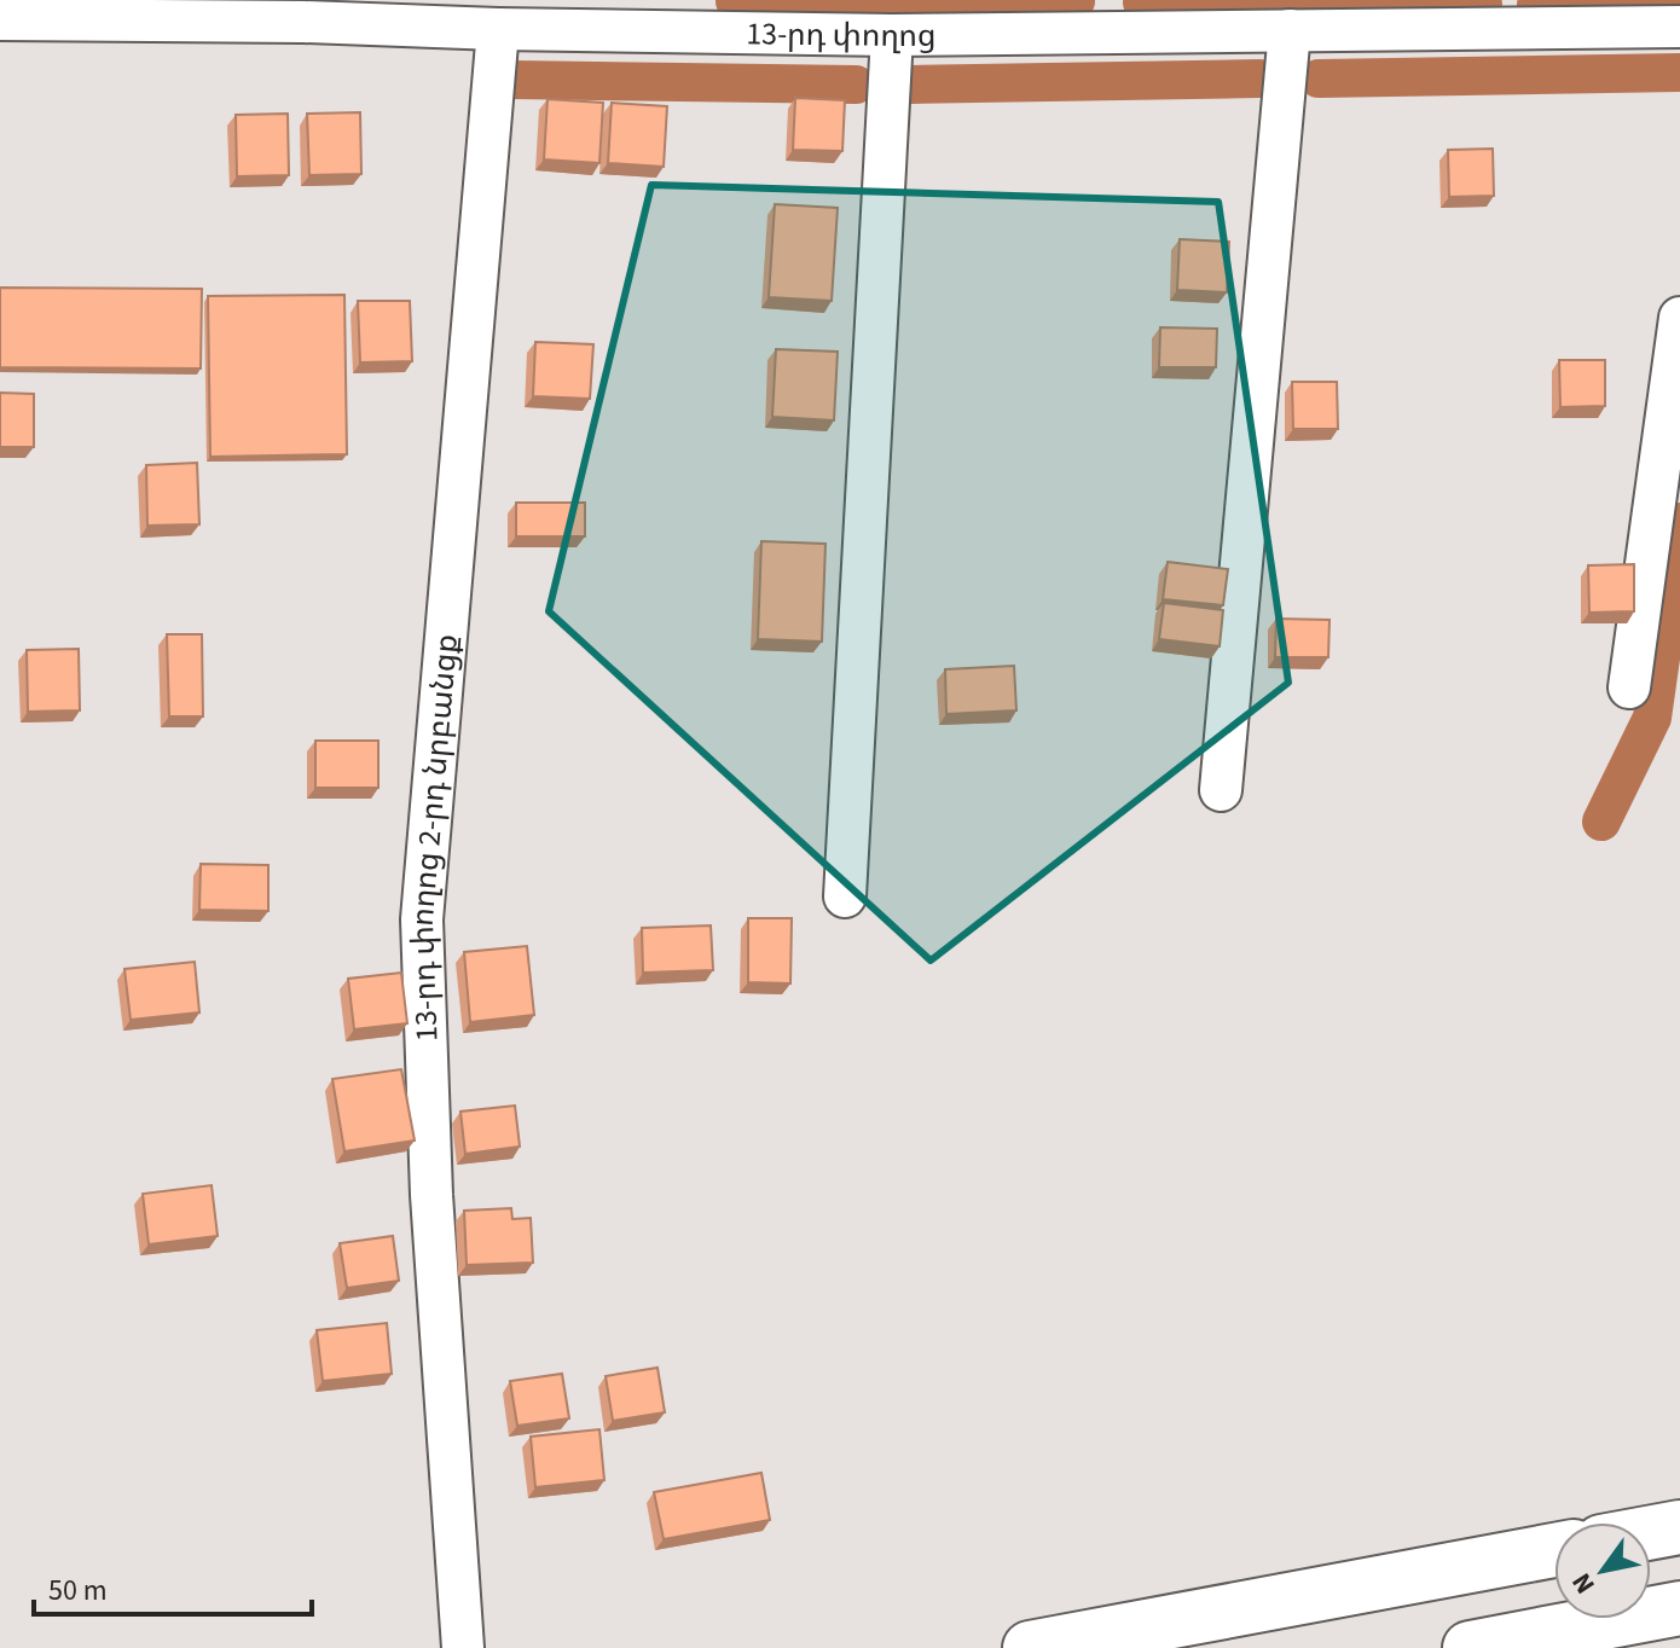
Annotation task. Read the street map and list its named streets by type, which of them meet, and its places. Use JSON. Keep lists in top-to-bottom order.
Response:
{
  "streets": {
    "street": ["13-րդ փողոց", "13-րդ փողոց 2-րդ նրբանցք"]
  },
  "crossings": [
    ["13-րդ փողոց", "13-րդ փողոց 2-րդ նրբանցք"]
  ],
  "scale_bar": "50 m",
  "north": "bottom left"
}
